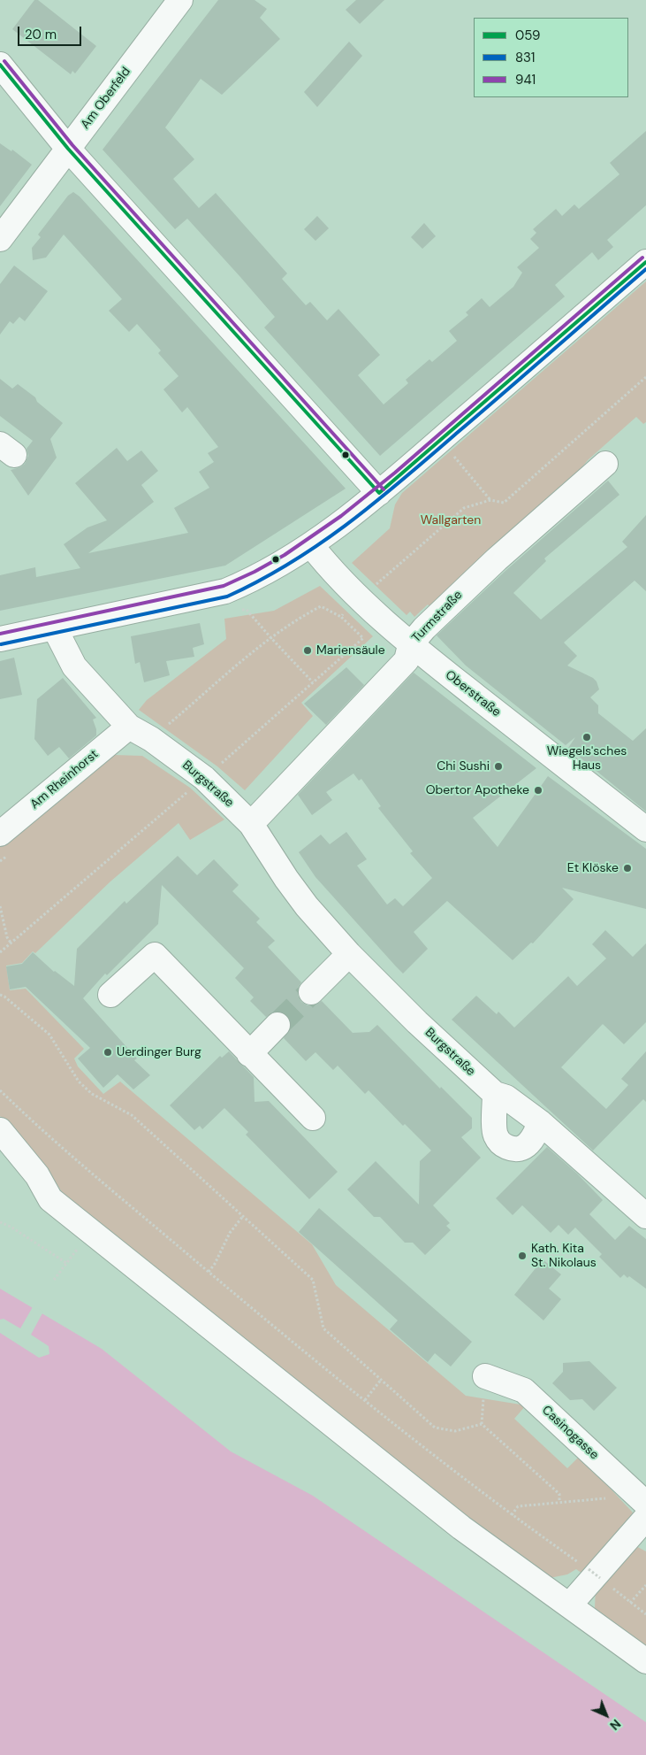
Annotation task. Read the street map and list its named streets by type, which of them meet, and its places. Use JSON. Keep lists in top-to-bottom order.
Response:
{
  "streets": {
    "street": [
      "Am Oberfeld",
      "Turmstraße",
      "Oberstraße",
      "Am Rheinhorst",
      "Burgstraße",
      "Casinogasse"
    ]
  },
  "crossings": [
    ["Turmstraße", "Oberstraße"],
    ["Turmstraße", "Burgstraße"],
    ["Am Rheinhorst", "Burgstraße"]
  ],
  "parks": ["Wallgarten"],
  "places": [
    "Mariensäule",
    "Wiegels'sches Haus",
    "Chi Sushi",
    "Obertor Apotheke",
    "Et Klöske",
    "Uerdinger Burg",
    "Kath. Kita St. Nikolaus"
  ],
  "lines": ["transit line 941", "transit line 059", "transit line 831"],
  "legend": ["059", "831", "941"],
  "scale_bar": "20 m",
  "north": "bottom right"
}
